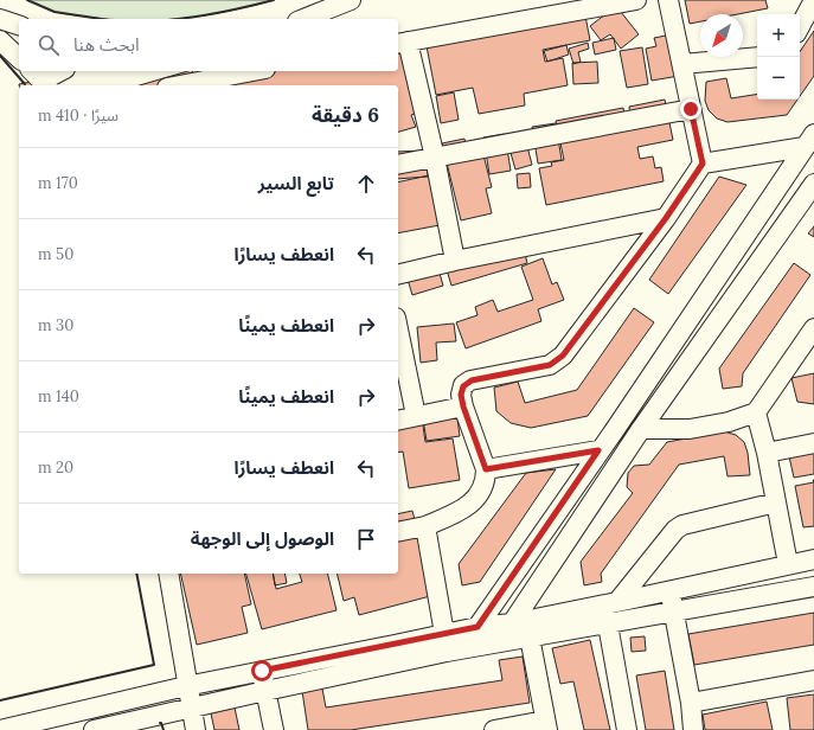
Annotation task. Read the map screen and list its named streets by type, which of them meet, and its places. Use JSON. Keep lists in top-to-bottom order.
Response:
{
  "north": "bottom left",
  "page": {
    "map_buttons": ["+", "−"],
    "search": "ابحث هنا",
    "heading": ["6 دقيقة", "سيرًا · 410 m"],
    "list": [
      ["تابع السير", "170 m"],
      ["انعطف يسارًا", "50 m"],
      ["انعطف يمينًا", "30 m"],
      ["انعطف يمينًا", "140 m"],
      ["انعطف يسارًا", "20 m"],
      "الوصول إلى الوجهة"
    ]
  }
}
